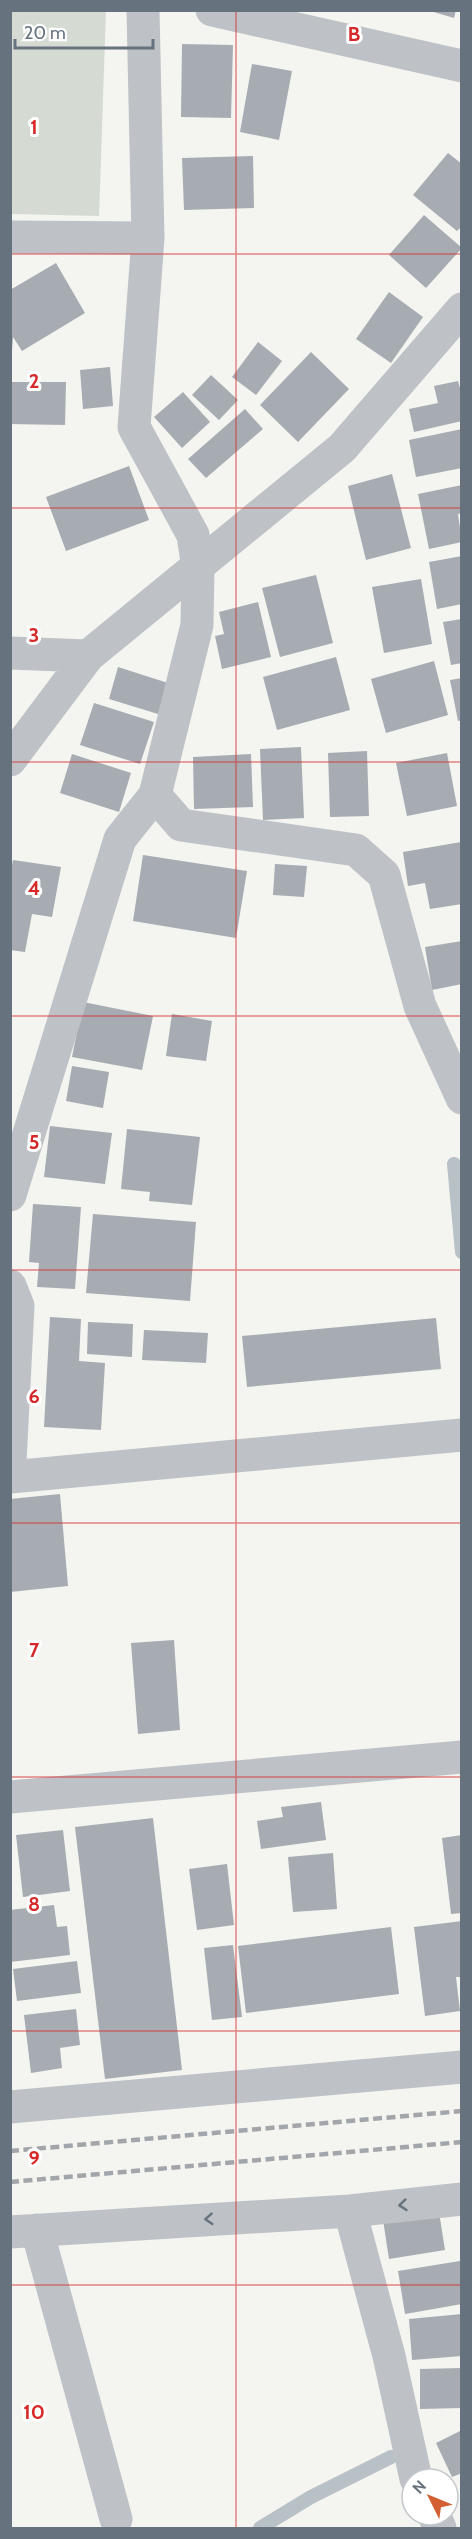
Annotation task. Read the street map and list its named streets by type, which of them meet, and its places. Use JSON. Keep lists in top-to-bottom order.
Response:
{
  "scale_bar": "20 m",
  "north": "top left",
  "grid": {
    "columns": ["B"],
    "rows": [
      "1",
      "2",
      "3",
      "4",
      "5",
      "6",
      "7",
      "8",
      "9",
      "10"
    ]
  }
}
